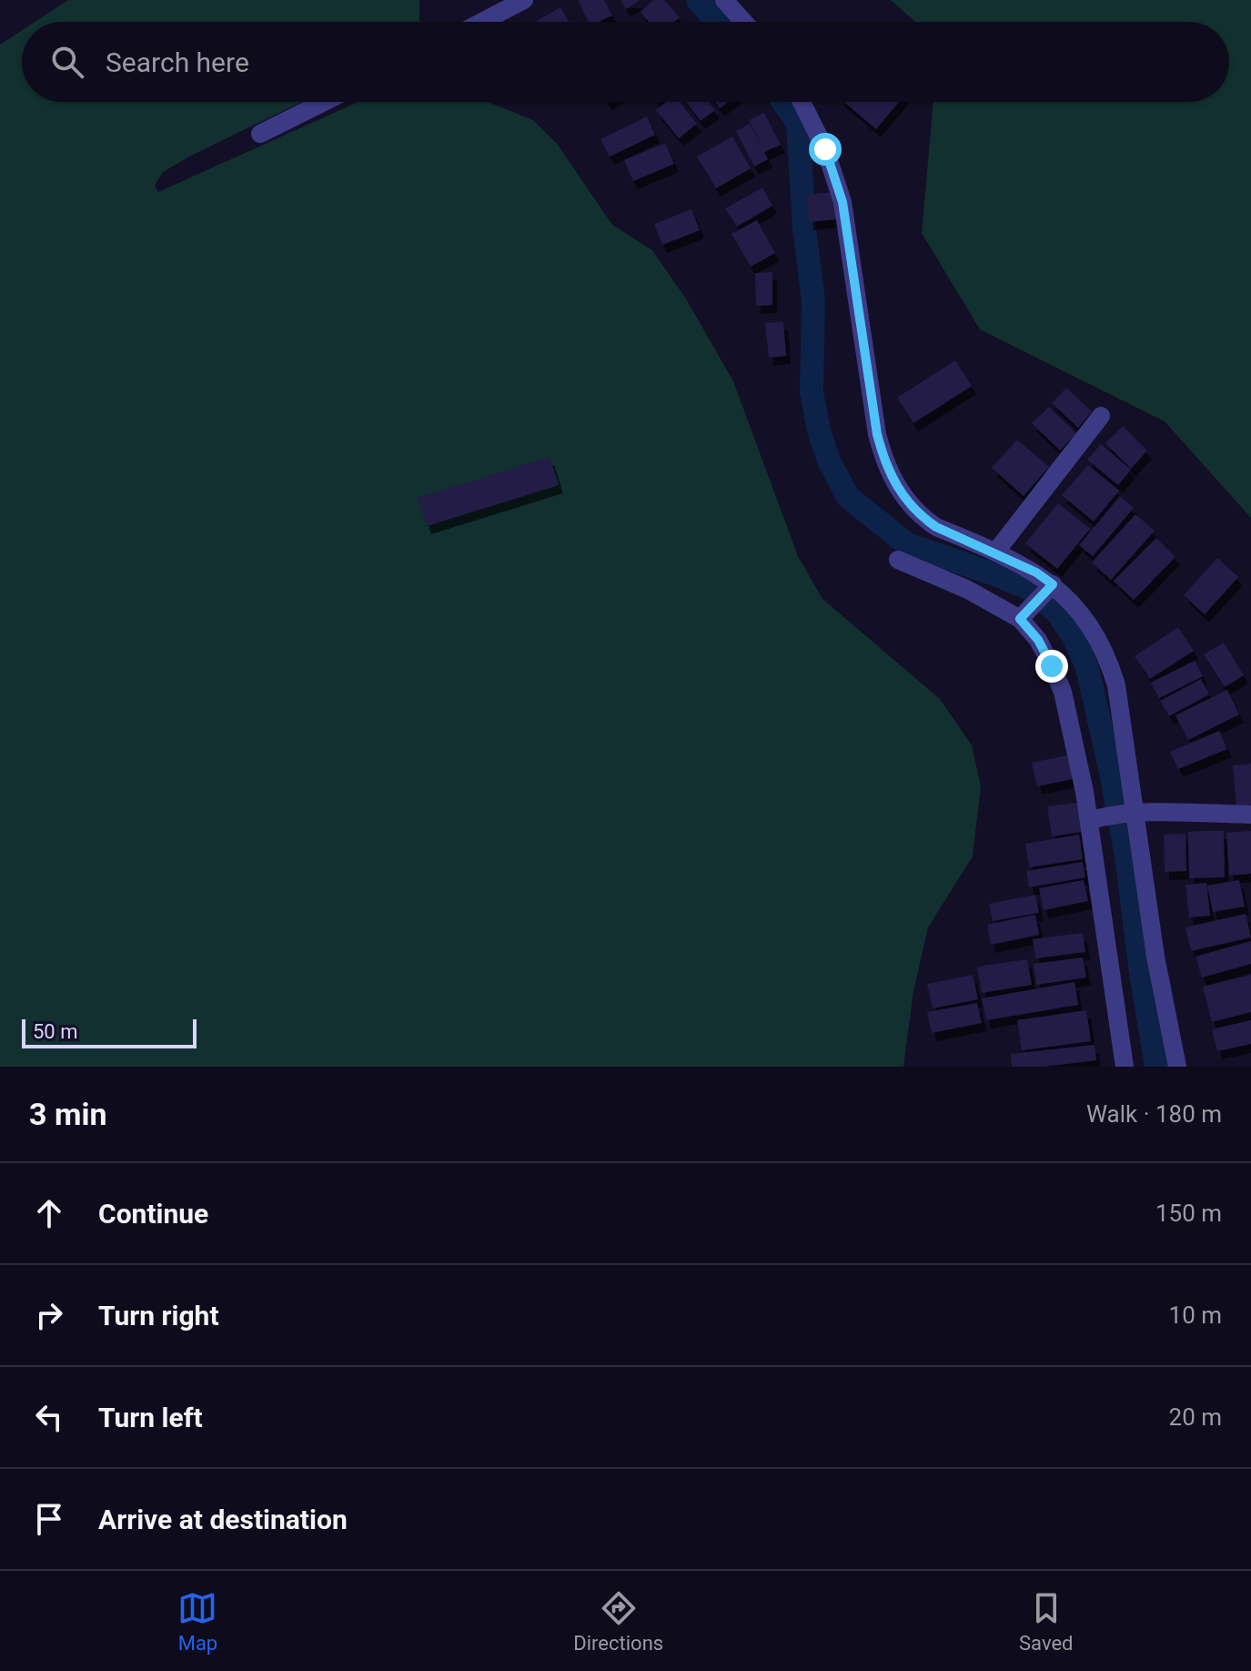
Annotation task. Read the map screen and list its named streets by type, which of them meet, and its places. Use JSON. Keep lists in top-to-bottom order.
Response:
{
  "scale_bar": "50 m",
  "page": {
    "search": "Search here",
    "scale": "50 m",
    "heading": ["3 min", "Walk · 180 m"],
    "list": [
      ["Continue", "150 m"],
      ["Turn right", "10 m"],
      ["Turn left", "20 m"],
      "Arrive at destination"
    ],
    "nav": ["Map", "Directions", "Saved"]
  }
}
